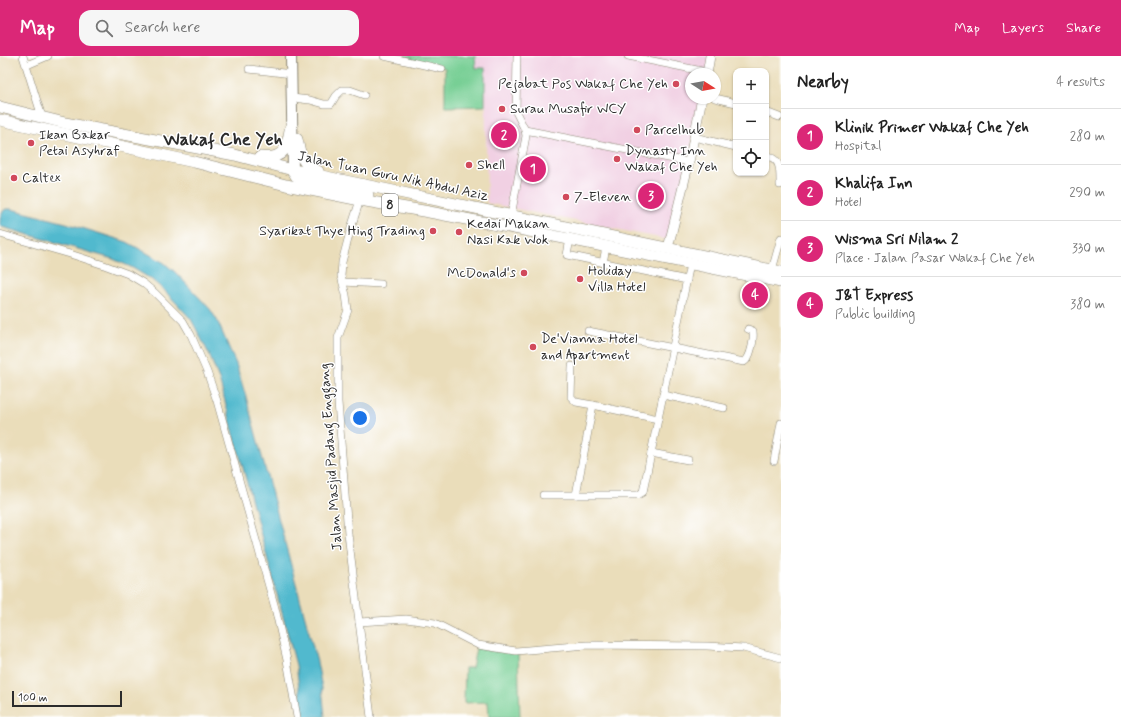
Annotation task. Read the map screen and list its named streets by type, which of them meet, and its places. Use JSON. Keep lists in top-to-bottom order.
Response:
{
  "streets": {
    "main road": ["Jalan Tuan Guru Nik Abdul Aziz", "8"],
    "street": ["Jalan Masjid Padang Enggang"]
  },
  "crossings": [
    ["Jalan Tuan Guru Nik Abdul Aziz", "Jalan Masjid Padang Enggang"]
  ],
  "districts": ["Wakaf Che Yeh"],
  "places": [
    "Pejabat Pos Wakaf Che Yeh",
    "Surau Musafir WCY",
    "Parcelhub",
    "Ikan Bakar Petai Asyhraf",
    "Dynasty Inn Wakaf Che Yeh",
    "Shell",
    "Caltex",
    "7-Eleven",
    "Syarikat Thye Hing Trading",
    "Kedai Makan Nasi Kak Wok",
    "McDonald's",
    "Holiday Villa Hotel",
    "De'Vianna Hotel and Apartment"
  ],
  "scale_bar": "100 m",
  "north": "right",
  "page": {
    "header": "Map",
    "search": "Search here",
    "nav": ["Map", "Layers", "Share"],
    "heading": ["Nearby", "4 results"],
    "map_buttons": ["+", "−"],
    "list": [
      {
        "mark": "1",
        "name": "Klinik Primer Wakaf Che Yeh",
        "note": "Hospital",
        "value": "280 m"
      },
      {
        "mark": "2",
        "name": "Khalifa Inn",
        "note": "Hotel",
        "value": "290 m"
      },
      {
        "mark": "3",
        "name": "Wisma Sri Nilam 2",
        "note": "Place · Jalan Pasar Wakaf Che Yeh",
        "value": "330 m"
      },
      {
        "mark": "4",
        "name": "J&T Express",
        "note": "Public building",
        "value": "380 m"
      }
    ],
    "pins": [
      "2",
      "1",
      "3",
      "4"
    ],
    "scale": "100 m"
  }
}
